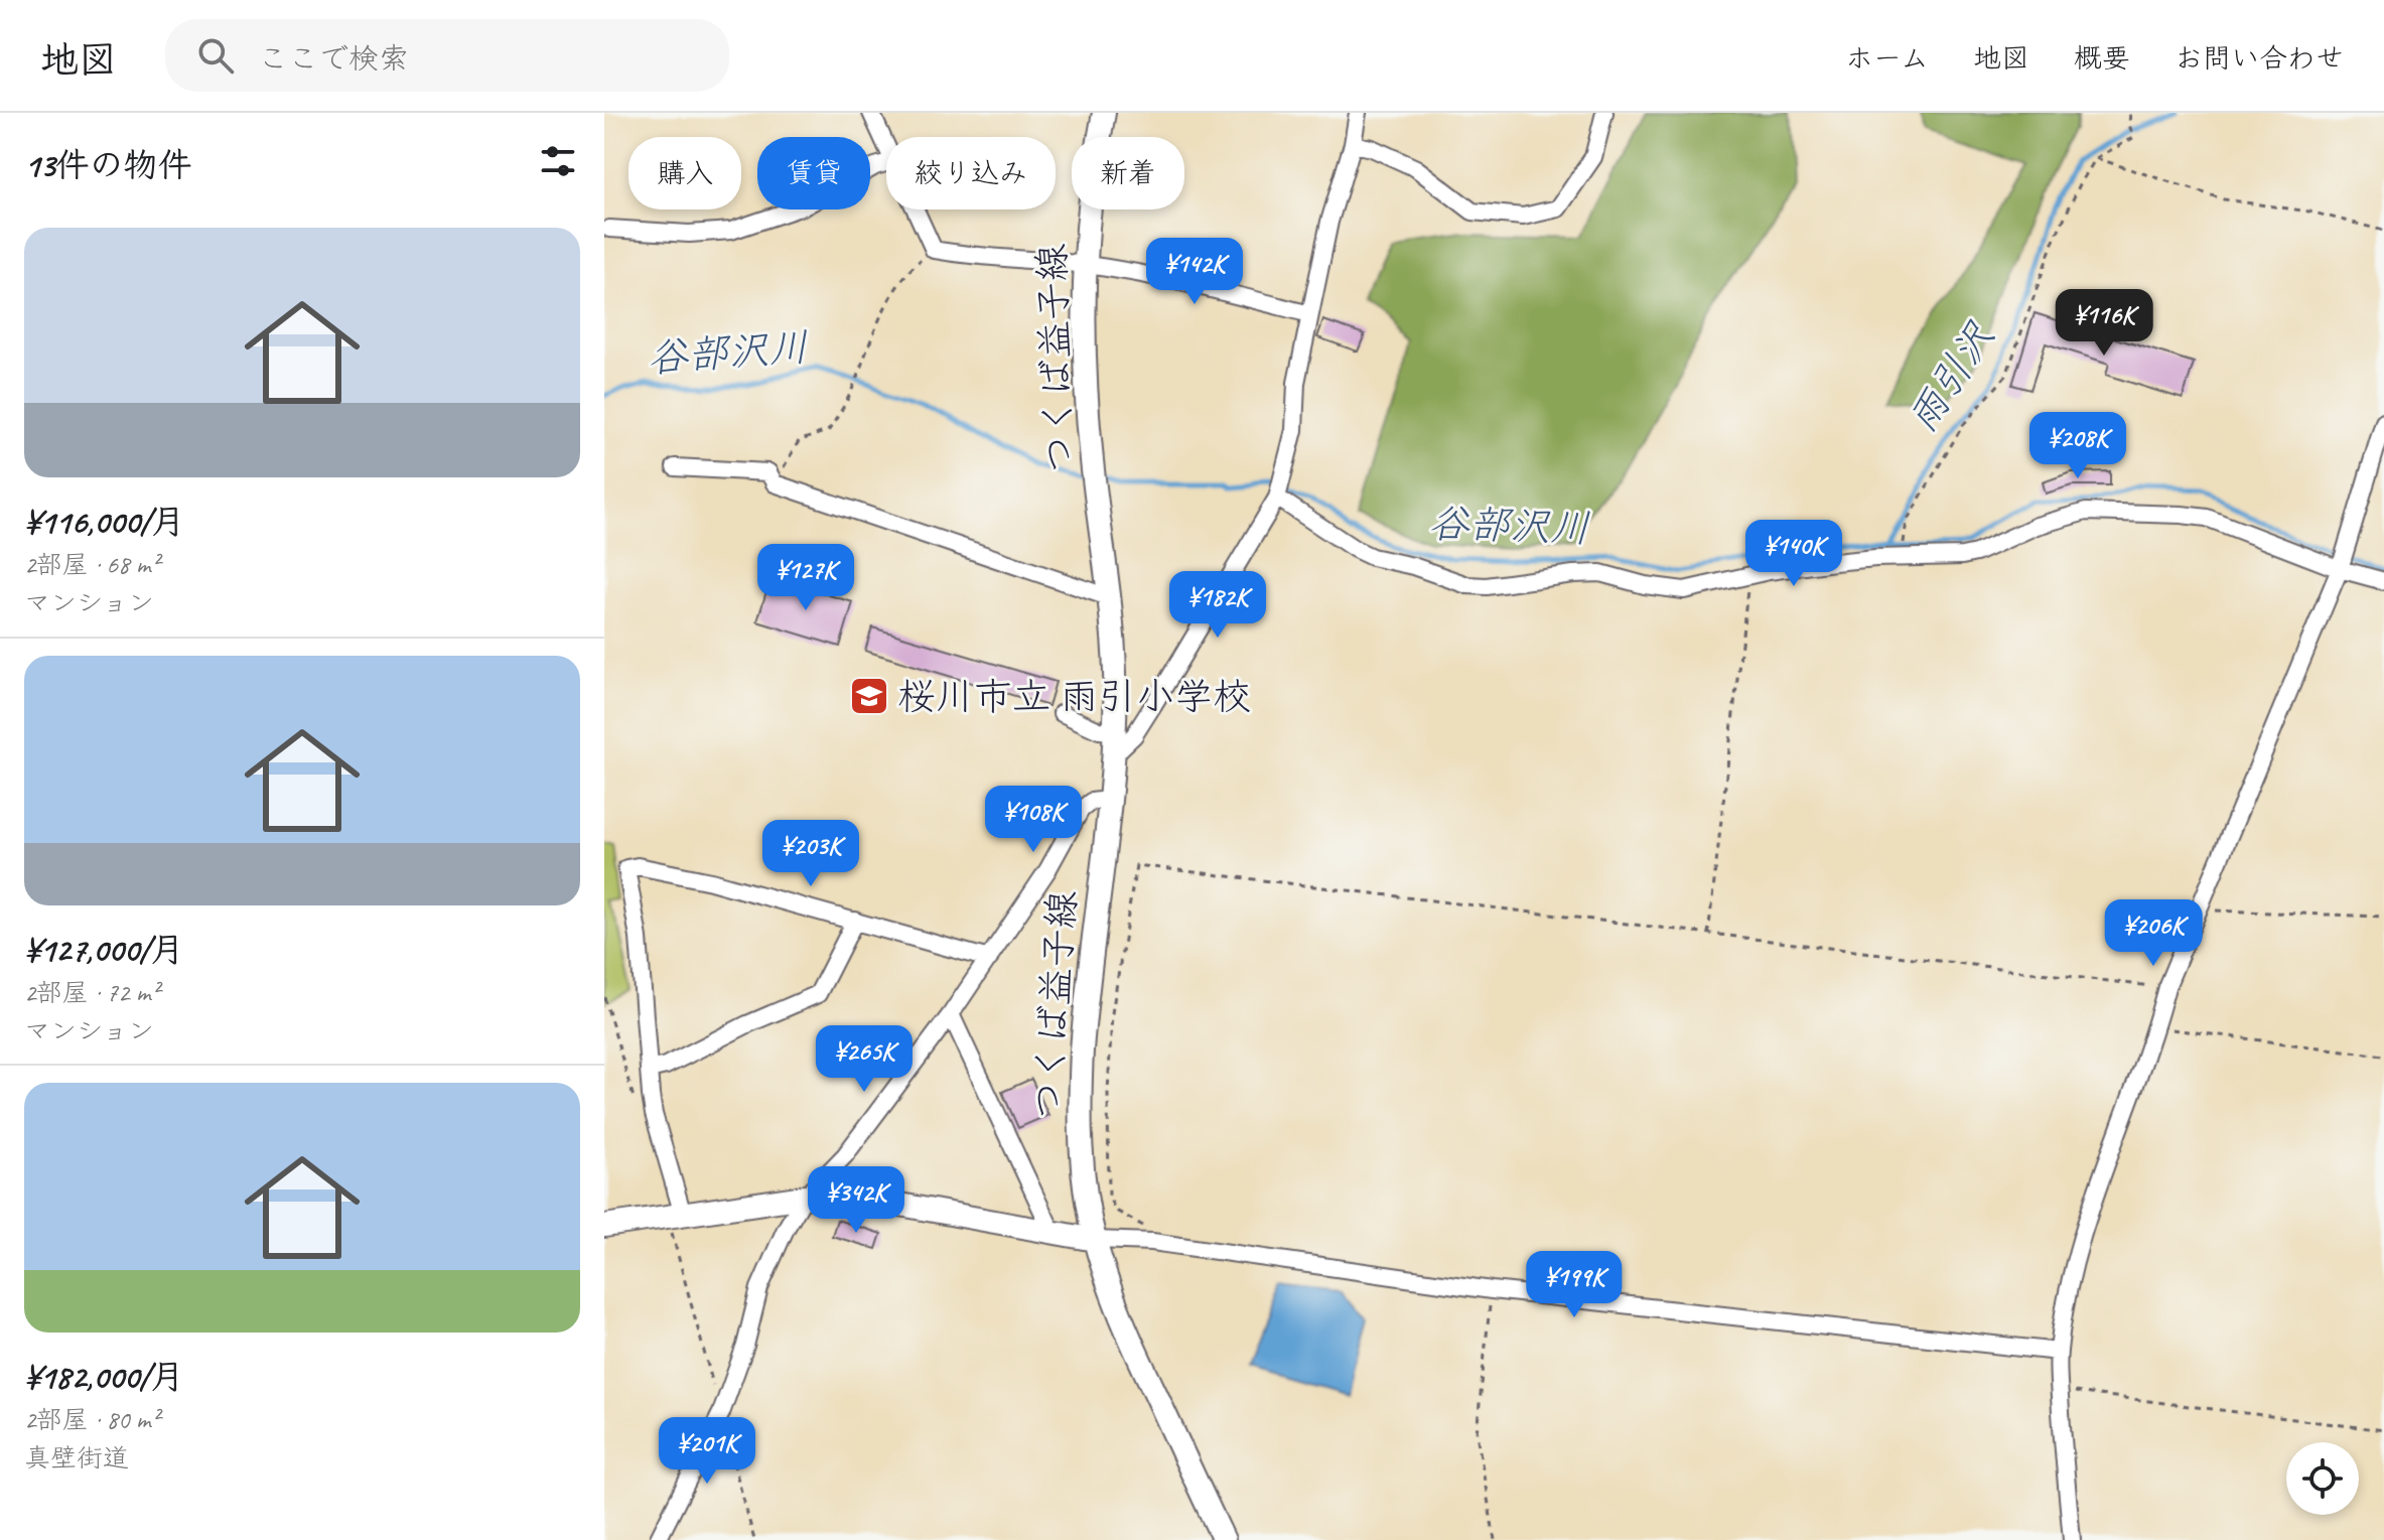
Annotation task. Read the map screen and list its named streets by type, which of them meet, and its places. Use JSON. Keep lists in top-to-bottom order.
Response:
{
  "streets": {
    "main road": ["つくば益子線"]
  },
  "water": ["谷部沢川", "雨引沢"],
  "places": {
    "school or university": ["桜川市立 雨引小学校"]
  },
  "page": {
    "header": "地図",
    "search": "ここで検索",
    "nav": [
      "ホーム",
      "地図",
      "概要",
      "お問い合わせ"
    ],
    "heading": "13件の物件",
    "chip": [
      "購入",
      "賃貸",
      "絞り込み",
      "新着"
    ],
    "list": [
      {
        "name": "¥116,000/月",
        "note": "2部屋 · 68 m² · マンション"
      },
      {
        "name": "¥127,000/月",
        "note": "2部屋 · 72 m² · マンション"
      },
      {
        "name": "¥182,000/月",
        "note": "2部屋 · 80 m² · 真壁街道"
      }
    ],
    "price": [
      "¥142K",
      "¥116K",
      "¥208K",
      "¥140K",
      "¥127K",
      "¥182K",
      "¥108K",
      "¥203K",
      "¥206K",
      "¥265K",
      "¥342K",
      "¥199K",
      "¥201K"
    ]
  }
}
